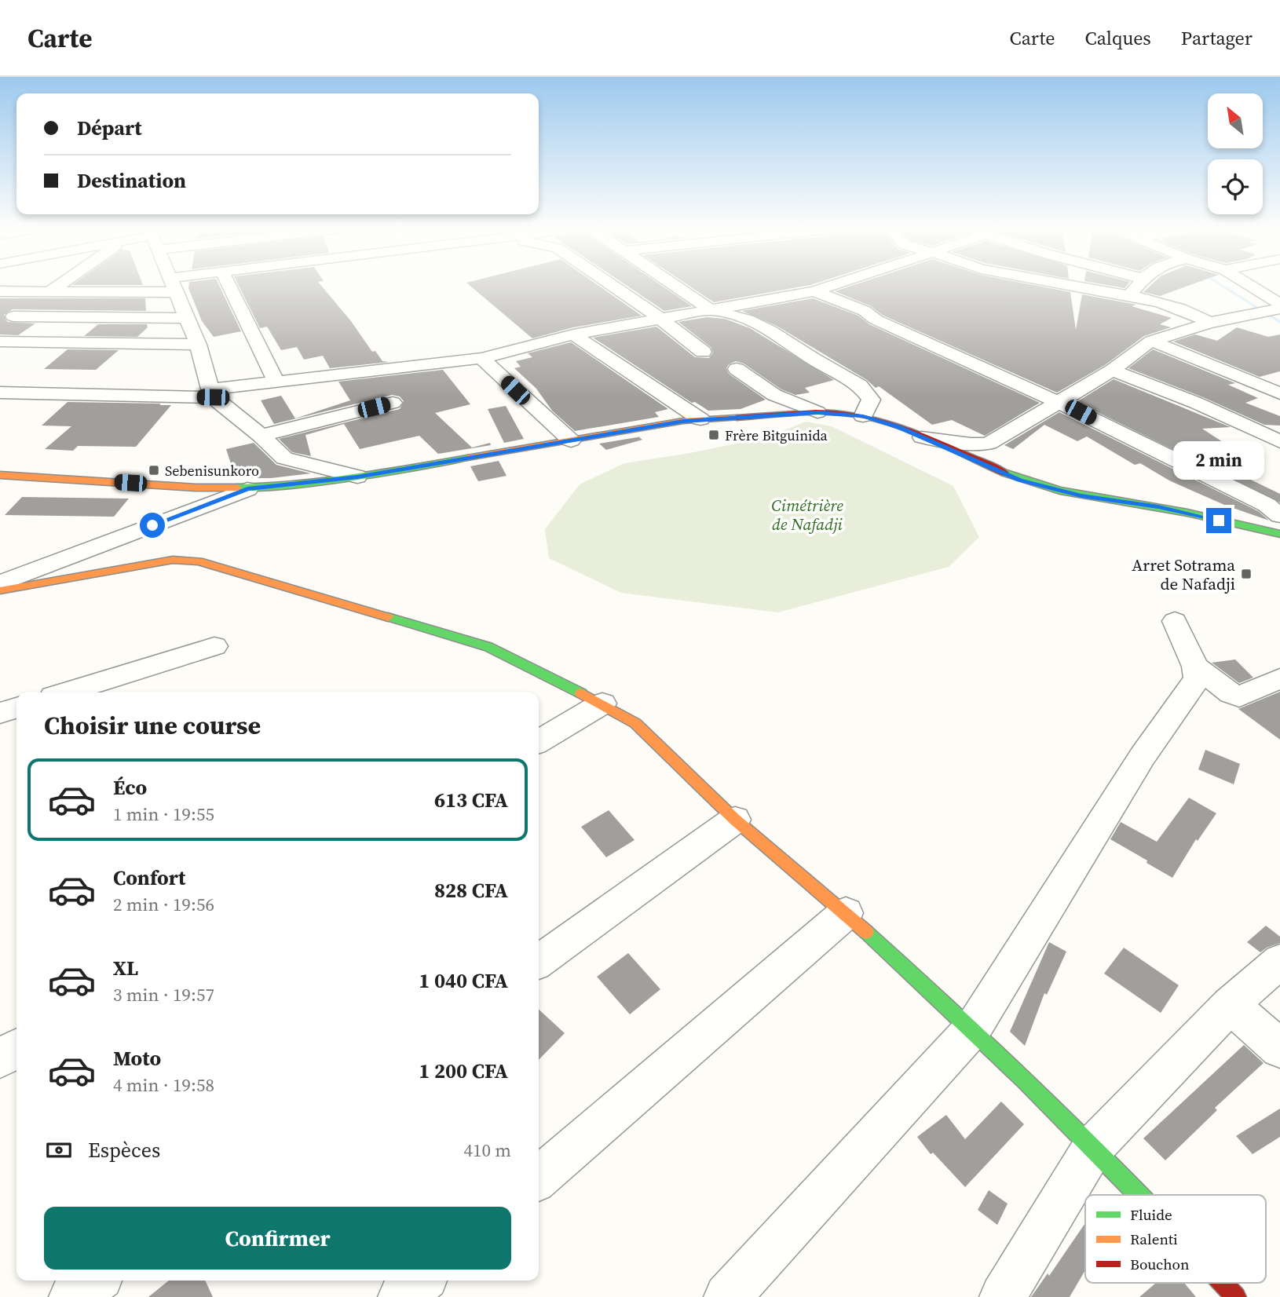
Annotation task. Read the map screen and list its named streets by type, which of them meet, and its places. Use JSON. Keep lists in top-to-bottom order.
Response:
{
  "parks": ["Cimétrière de Nafadji"],
  "places": {
    "transit": ["Frère Bitguinida", "Sebenisunkoro", "Arret Sotrama de Nafadji"]
  },
  "legend": ["Fluide", "Ralenti", "Bouchon"],
  "north": "top left",
  "page": {
    "header": "Carte",
    "nav": ["Carte", "Calques", "Partager"],
    "banner": ["Départ", "Destination"],
    "bubble": "2 min",
    "heading": "Choisir une course",
    "list": [
      {
        "name": "Éco",
        "note": "1 min · 19:55",
        "value": "613 CFA"
      },
      {
        "name": "Confort",
        "note": "2 min · 19:56",
        "value": "828 CFA"
      },
      {
        "name": "XL",
        "note": "3 min · 19:57",
        "value": "1 040 CFA"
      },
      {
        "name": "Moto",
        "note": "4 min · 19:58",
        "value": "1 200 CFA"
      }
    ],
    "pay": ["Espèces", "410 m"],
    "buttons": "Confirmer"
  }
}
